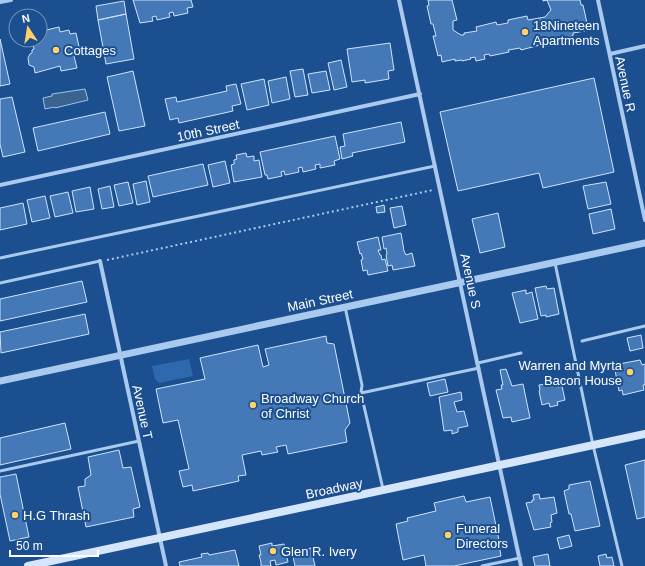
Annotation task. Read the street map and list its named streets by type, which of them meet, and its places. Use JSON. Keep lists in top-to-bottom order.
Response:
{
  "streets": {
    "main road": ["Broadway"],
    "street": [
      "Avenue R",
      "10th Street",
      "Avenue S",
      "Main Street",
      "Avenue T"
    ]
  },
  "crossings": [
    ["10th Street", "Avenue S"],
    ["Avenue S", "Main Street"],
    ["Avenue S", "Broadway"],
    ["Main Street", "Avenue T"],
    ["Avenue T", "Broadway"]
  ],
  "places": [
    "18Nineteen Apartments",
    "Cottages",
    "Warren and Myrta Bacon House",
    "Broadway Church of Christ",
    "H.G Thrash",
    "Funeral Directors",
    "Glen R. Ivery"
  ],
  "scale_bar": "50 m",
  "north": "top"
}
